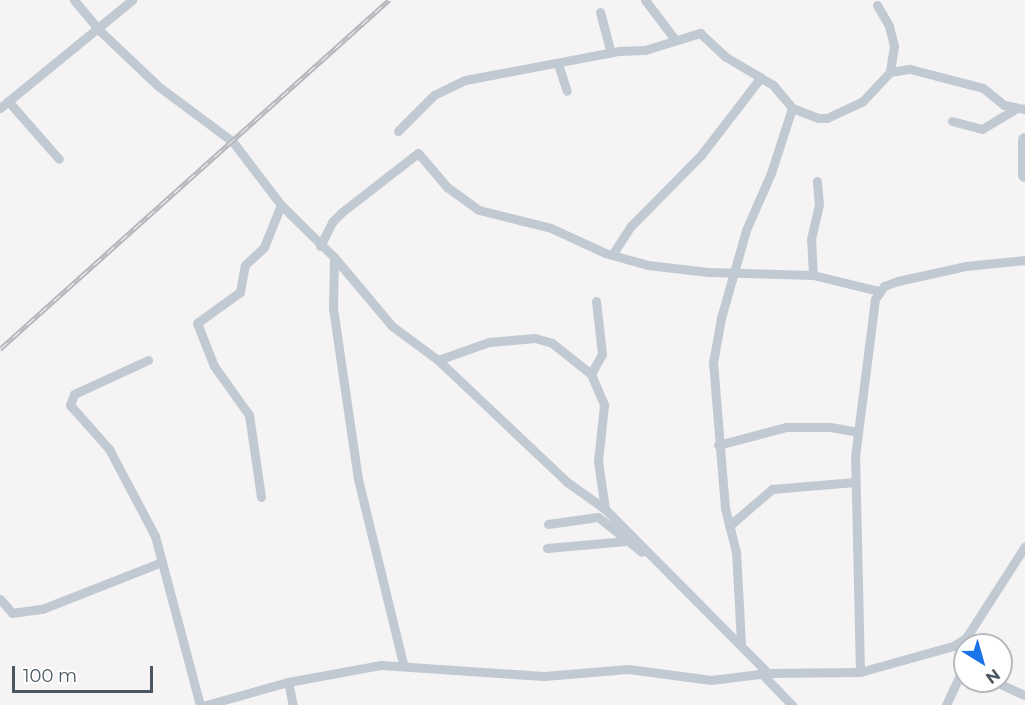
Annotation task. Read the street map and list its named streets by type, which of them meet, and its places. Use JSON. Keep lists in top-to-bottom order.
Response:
{
  "scale_bar": "100 m",
  "north": "bottom right"
}
